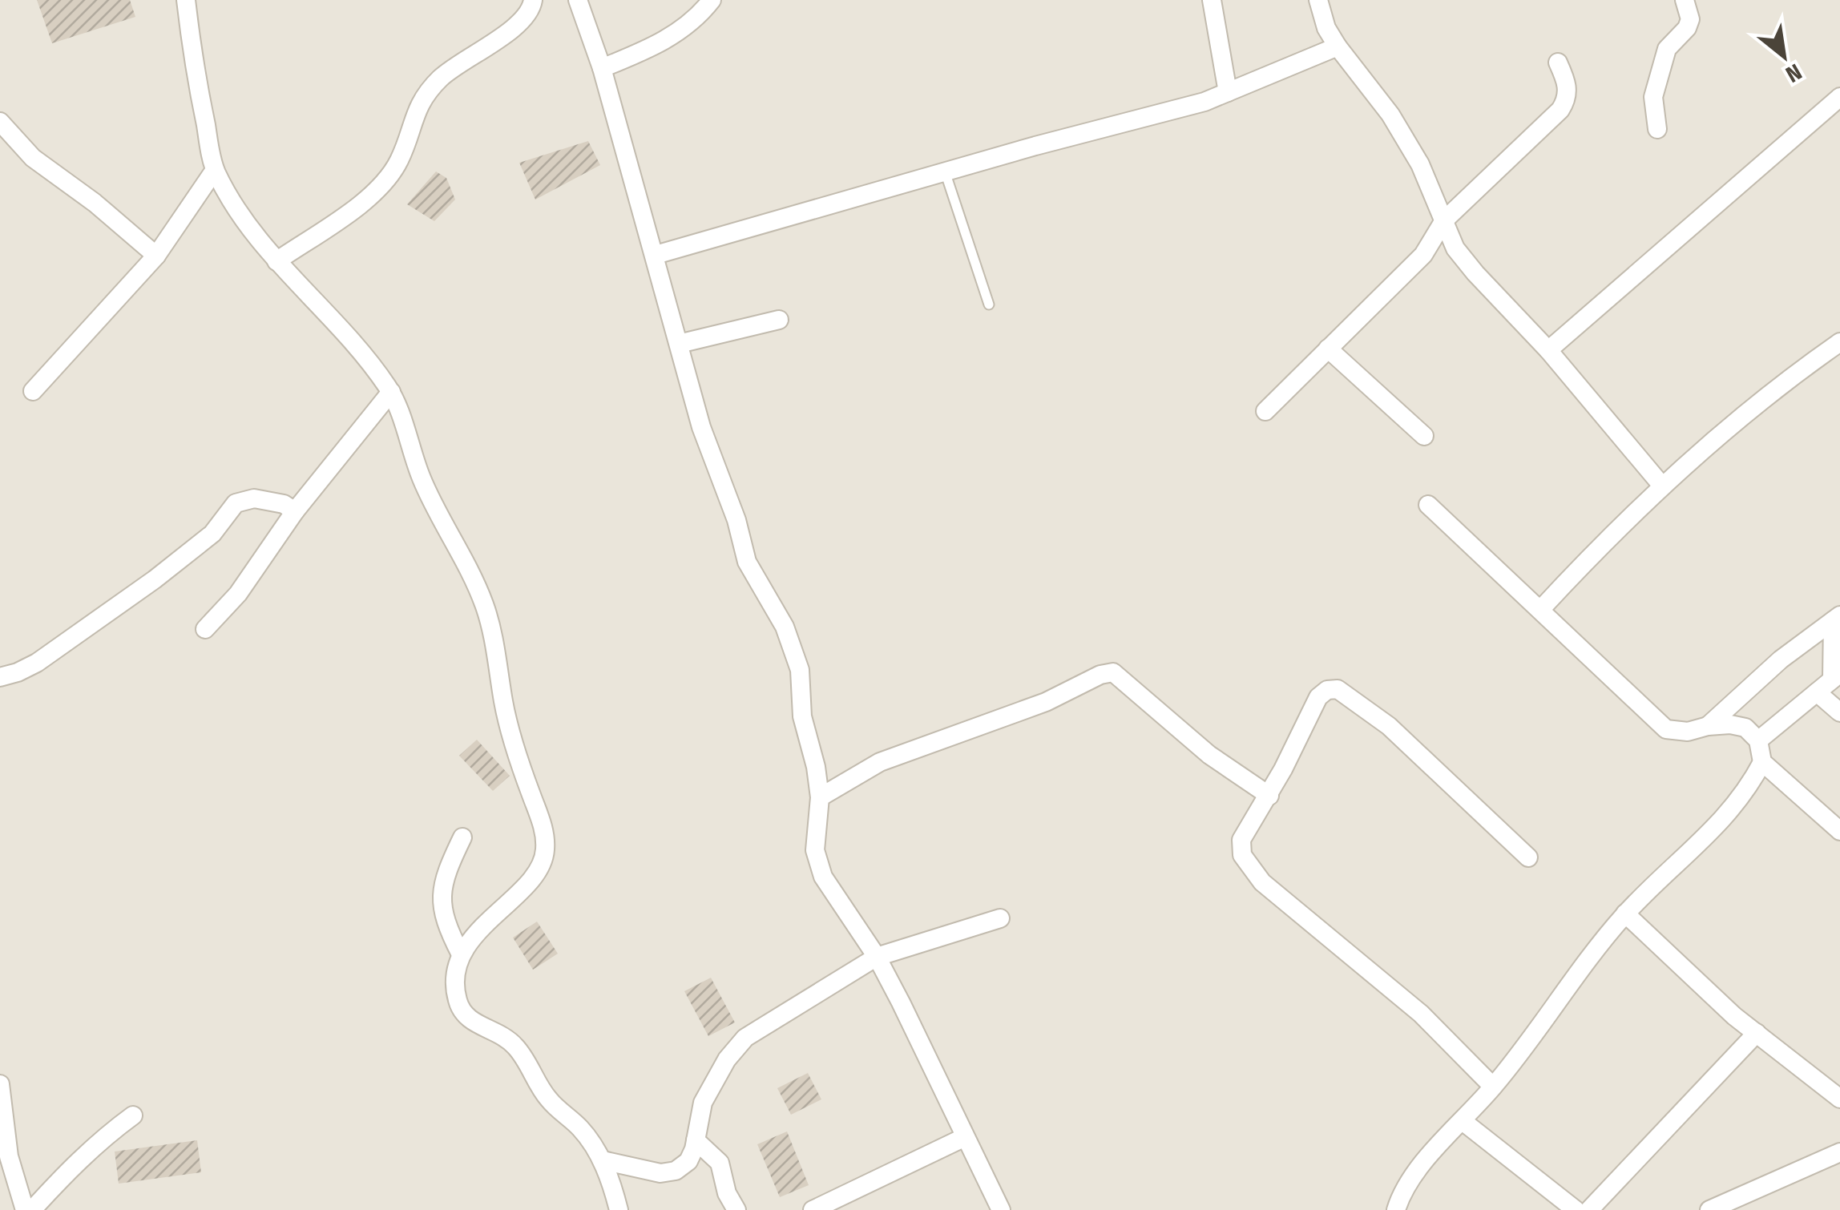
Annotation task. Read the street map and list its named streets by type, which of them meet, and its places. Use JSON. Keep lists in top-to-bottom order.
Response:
{
  "north": "bottom right"
}
